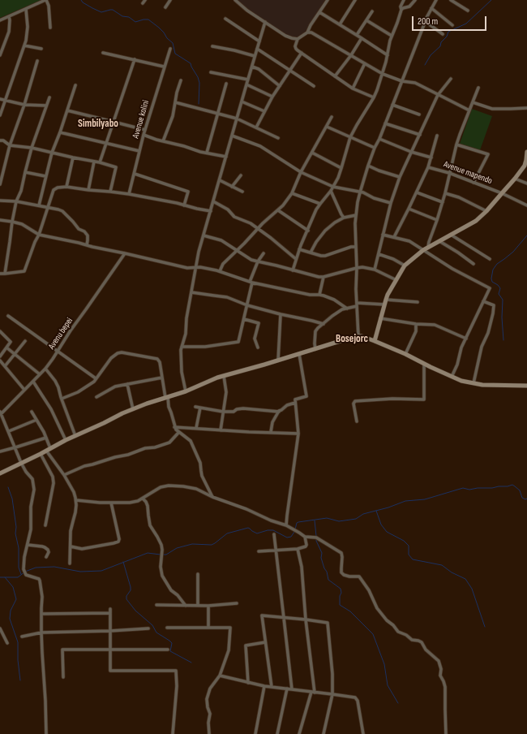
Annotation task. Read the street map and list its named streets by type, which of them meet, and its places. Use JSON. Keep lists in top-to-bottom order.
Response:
{
  "streets": {
    "street": ["Avenue kolini", "Avenue mapendo", "Avenu bepei"]
  },
  "districts": ["Simbilyabo", "Bosejorc"],
  "scale_bar": "200 m"
}
